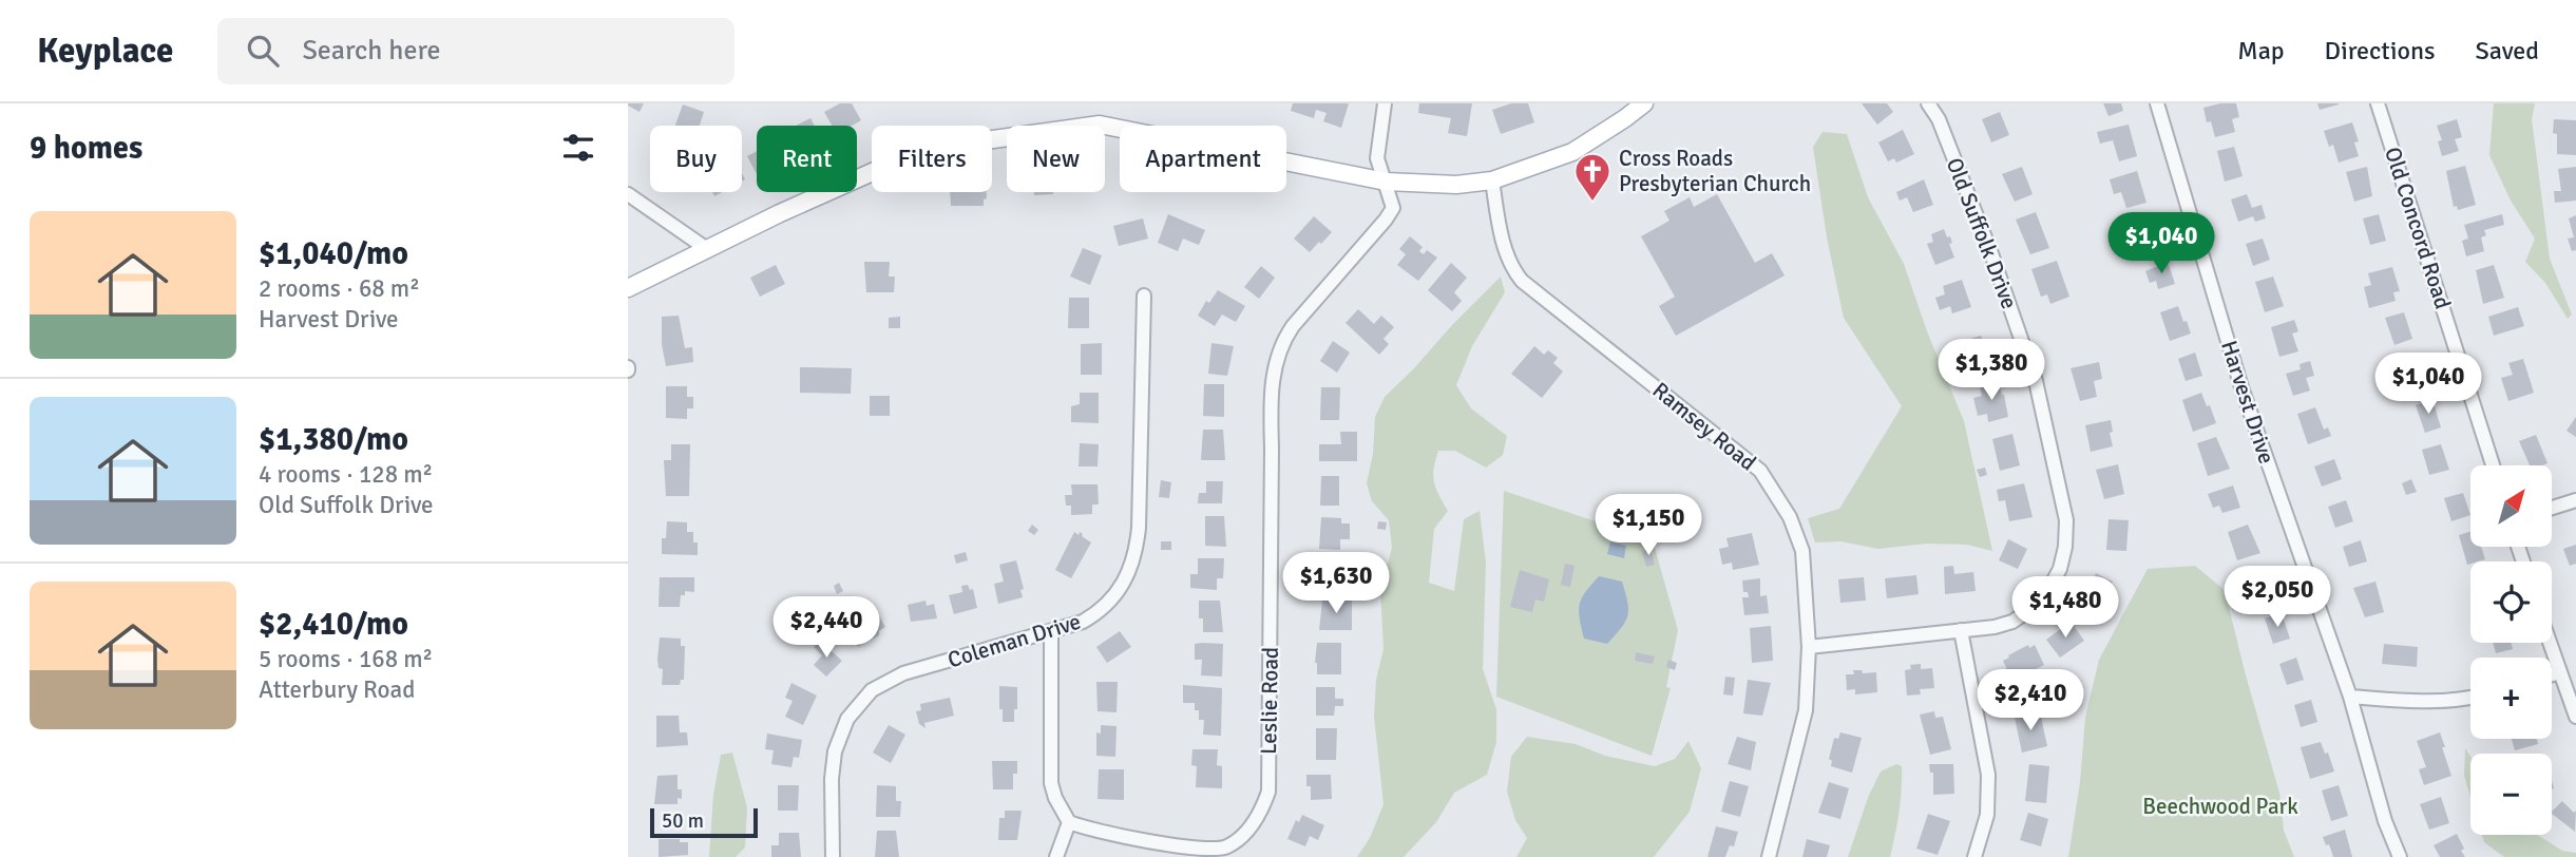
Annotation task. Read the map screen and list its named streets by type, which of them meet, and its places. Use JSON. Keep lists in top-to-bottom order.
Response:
{
  "streets": {
    "street": [
      "Old Concord Road",
      "Old Suffolk Drive",
      "Harvest Drive",
      "Ramsey Road",
      "Coleman Drive",
      "Leslie Road"
    ]
  },
  "crossings": [
    ["Old Suffolk Drive", "Ramsey Road"]
  ],
  "parks": ["Beechwood Park"],
  "places": {
    "church": ["Cross Roads Presbyterian Church"]
  },
  "scale_bar": "50 m",
  "north": "top right",
  "page": {
    "header": "Keyplace",
    "search": "Search here",
    "nav": ["Map", "Directions", "Saved"],
    "heading": "9 homes",
    "chip": [
      "Buy",
      "Rent",
      "Filters",
      "New",
      "Apartment"
    ],
    "list": [
      {
        "name": "$1,040/mo",
        "note": "2 rooms · 68 m² · Harvest Drive"
      },
      {
        "name": "$1,380/mo",
        "note": "4 rooms · 128 m² · Old Suffolk Drive"
      },
      {
        "name": "$2,410/mo",
        "note": "5 rooms · 168 m² · Atterbury Road"
      }
    ],
    "price": [
      "$1,040",
      "$1,380",
      "$1,040",
      "$1,150",
      "$1,630",
      "$2,050",
      "$1,480",
      "$2,440",
      "$2,410"
    ],
    "map_buttons": ["+", "−"],
    "scale": "50 m"
  }
}
